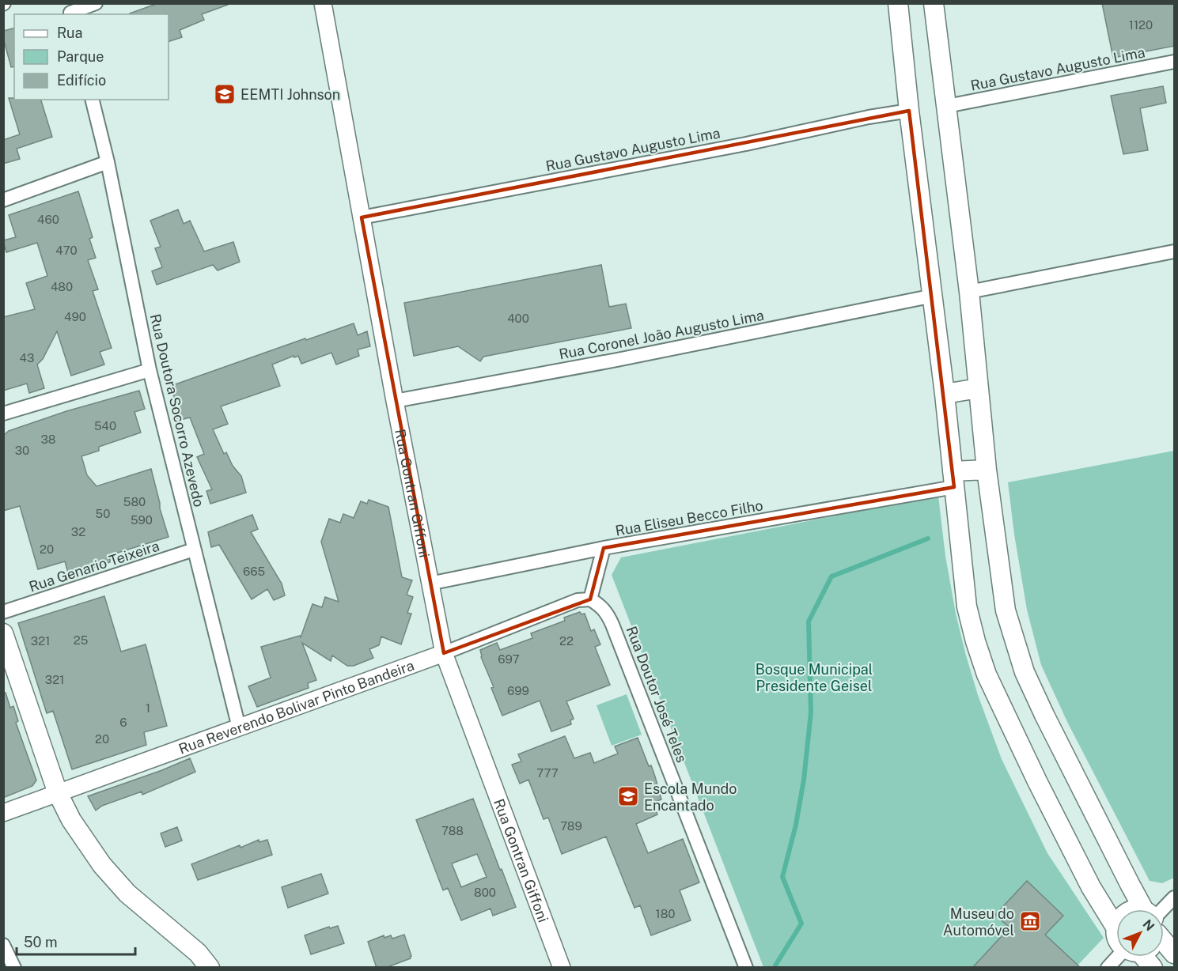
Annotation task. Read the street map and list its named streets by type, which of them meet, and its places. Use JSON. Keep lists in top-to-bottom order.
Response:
{
  "streets": {
    "street": [
      "Rua Gustavo Augusto Lima",
      "Rua Coronel João Augusto Lima",
      "Rua Doutora Socorro Azevedo",
      "Rua Gontran Giffoni",
      "Rua Eliseu Becco Filho",
      "Rua Genario Teixeira",
      "Rua Doutor José Teles",
      "Rua Reverendo Bolivar Pinto Bandeira"
    ]
  },
  "crossings": [
    ["Rua Gustavo Augusto Lima", "Rua Gontran Giffoni"],
    ["Rua Coronel João Augusto Lima", "Rua Gontran Giffoni"],
    ["Rua Doutora Socorro Azevedo", "Rua Genario Teixeira"],
    ["Rua Doutora Socorro Azevedo", "Rua Reverendo Bolivar Pinto Bandeira"],
    ["Rua Gontran Giffoni", "Rua Eliseu Becco Filho"],
    ["Rua Gontran Giffoni", "Rua Reverendo Bolivar Pinto Bandeira"],
    ["Rua Doutor José Teles", "Rua Reverendo Bolivar Pinto Bandeira"]
  ],
  "parks": ["Bosque Municipal Presidente Geisel"],
  "places": {
    "school or university": ["EEMTI Johnson", "Escola Mundo Encantado"],
    "museum": ["Museu do Automóvel"]
  },
  "house_numbers": [
    "1120",
    "460",
    "470",
    "480",
    "490",
    "400",
    "43",
    "540",
    "38",
    "30",
    "580",
    "50",
    "590",
    "32",
    "20",
    "665",
    "25",
    "321",
    "22",
    "697",
    "321",
    "699",
    "1",
    "6",
    "20",
    "777",
    "789",
    "788",
    "800",
    "180"
  ],
  "legend": ["Rua", "Parque", "Edifício"],
  "scale_bar": "50 m",
  "north": "top right"
}
